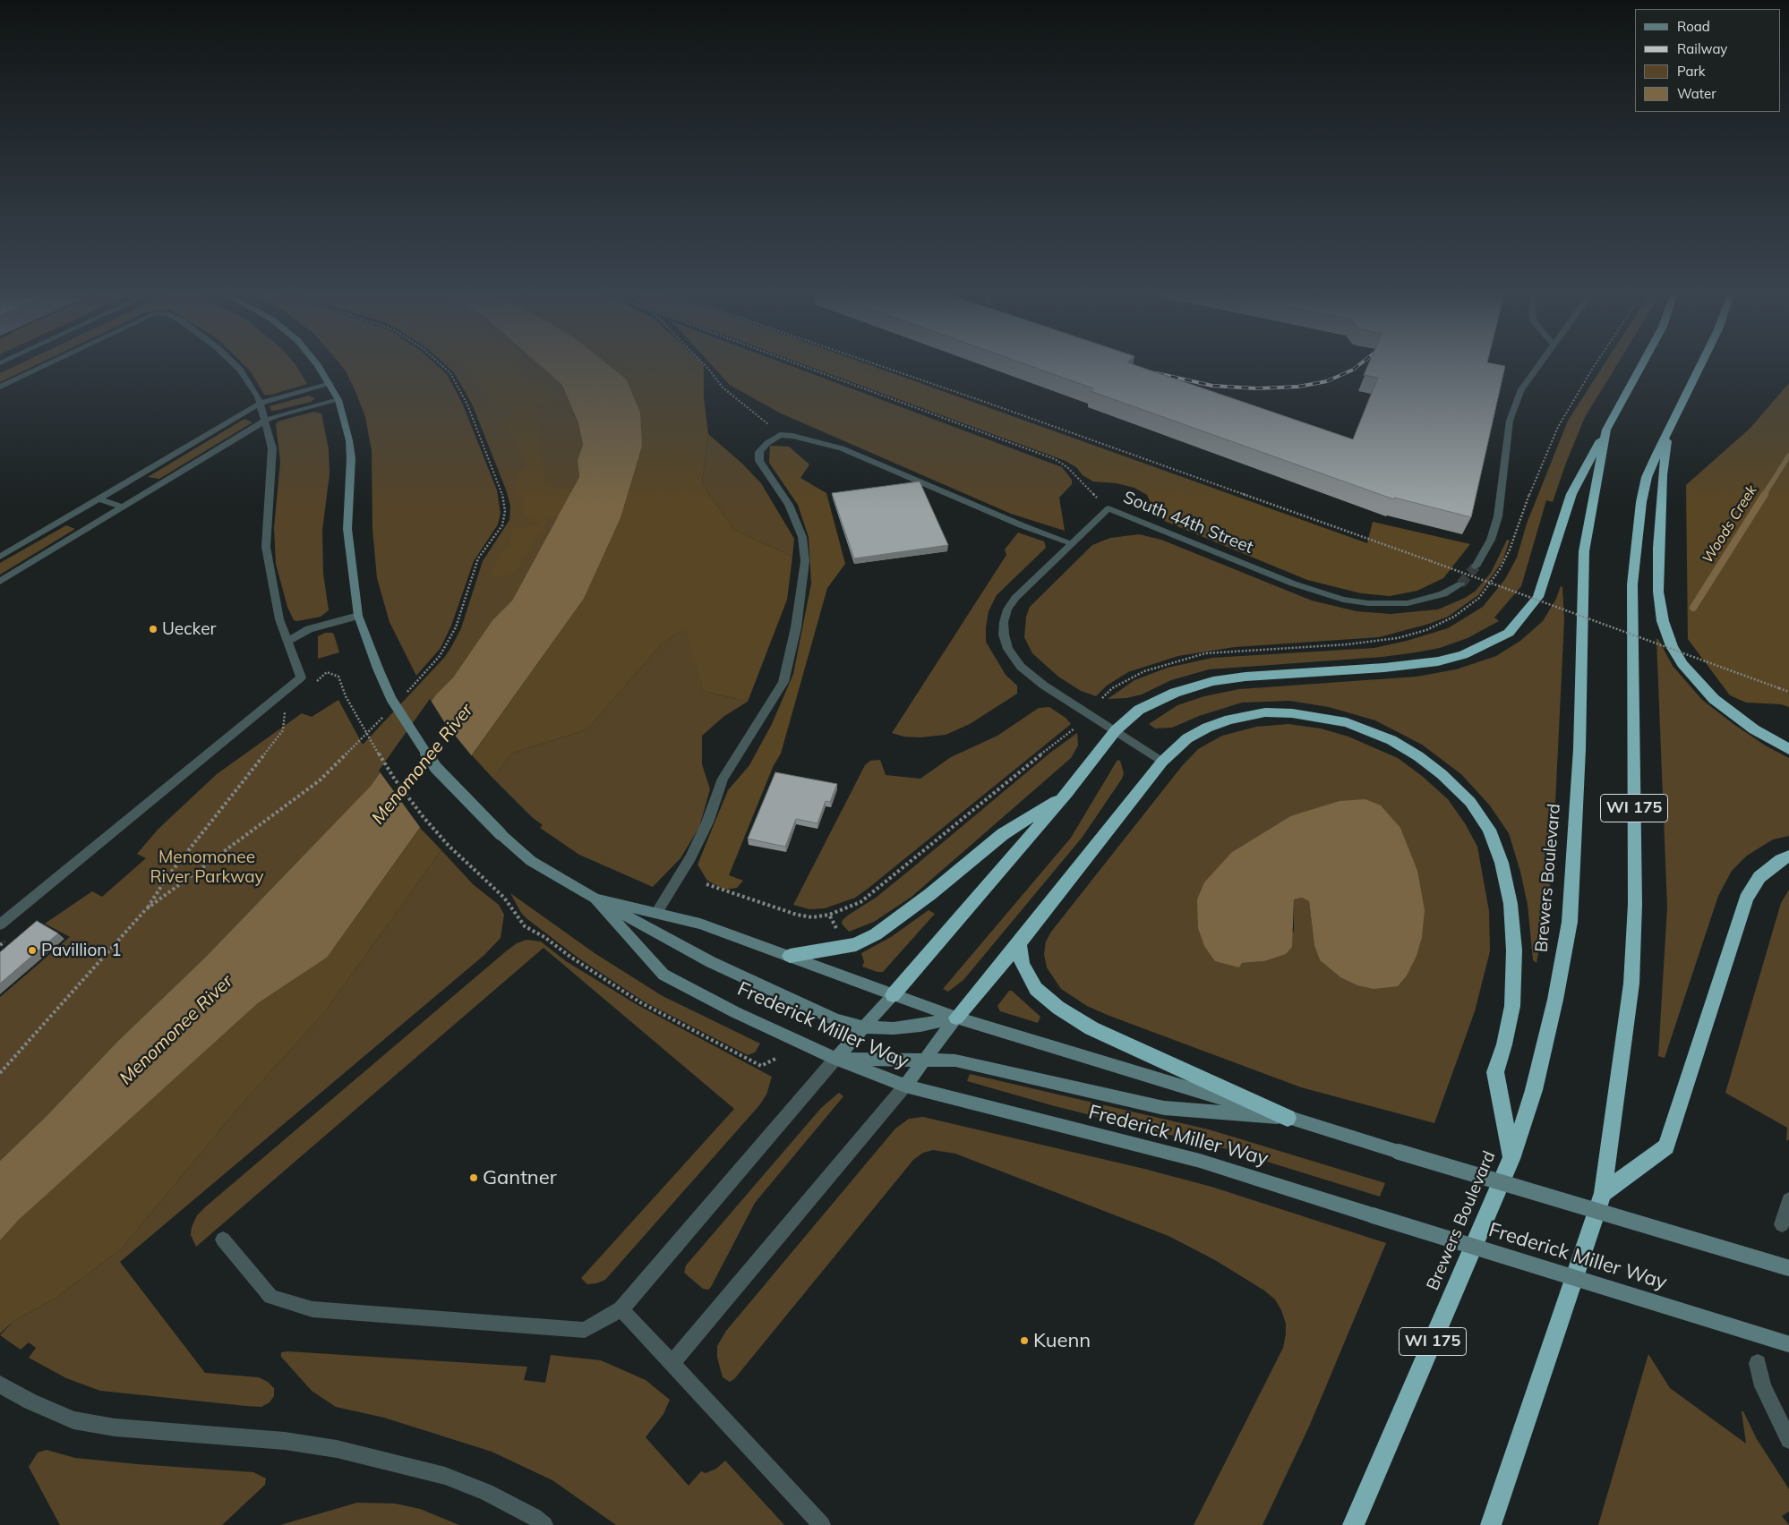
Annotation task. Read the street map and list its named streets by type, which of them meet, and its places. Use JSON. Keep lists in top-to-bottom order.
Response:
{
  "streets": {
    "highway": ["WI 175", "Brewers Boulevard"],
    "street": ["South 44th Street", "Frederick Miller Way"]
  },
  "water": ["Woods Creek", "Menomonee River"],
  "parks": ["Menomonee River Parkway"],
  "places": [
    "Uecker",
    "Pavillion 1",
    "Gantner",
    "Kuenn"
  ],
  "legend": [
    "Road",
    "Railway",
    "Park",
    "Water"
  ]
}
